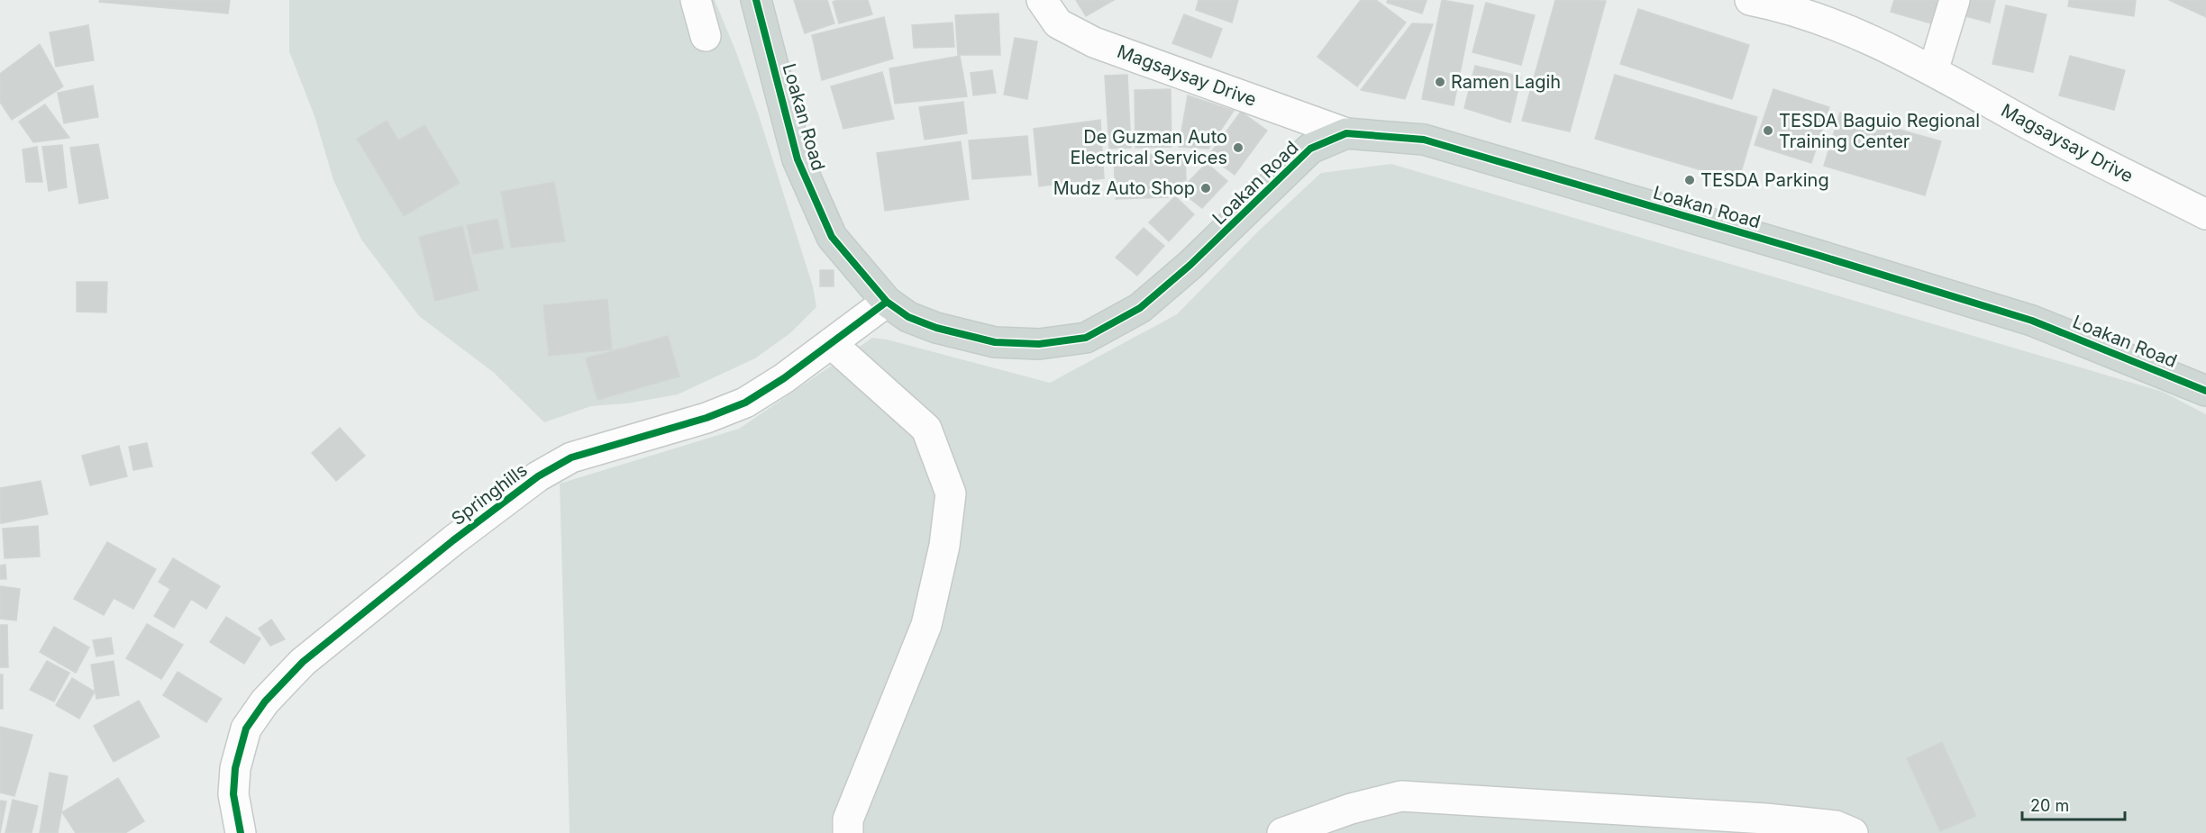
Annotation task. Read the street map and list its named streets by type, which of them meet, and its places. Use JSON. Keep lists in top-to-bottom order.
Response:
{
  "streets": {
    "main road": ["Loakan Road"],
    "street": ["Magsaysay Drive", "Springhills"]
  },
  "crossings": [
    ["Magsaysay Drive", "Loakan Road"],
    ["Loakan Road", "Springhills"]
  ],
  "places": [
    "Ramen Lagih",
    "TESDA Baguio Regional Training Center",
    "De Guzman Auto Electrical Services",
    "TESDA Parking",
    "Mudz Auto Shop"
  ],
  "scale_bar": "20 m"
}
